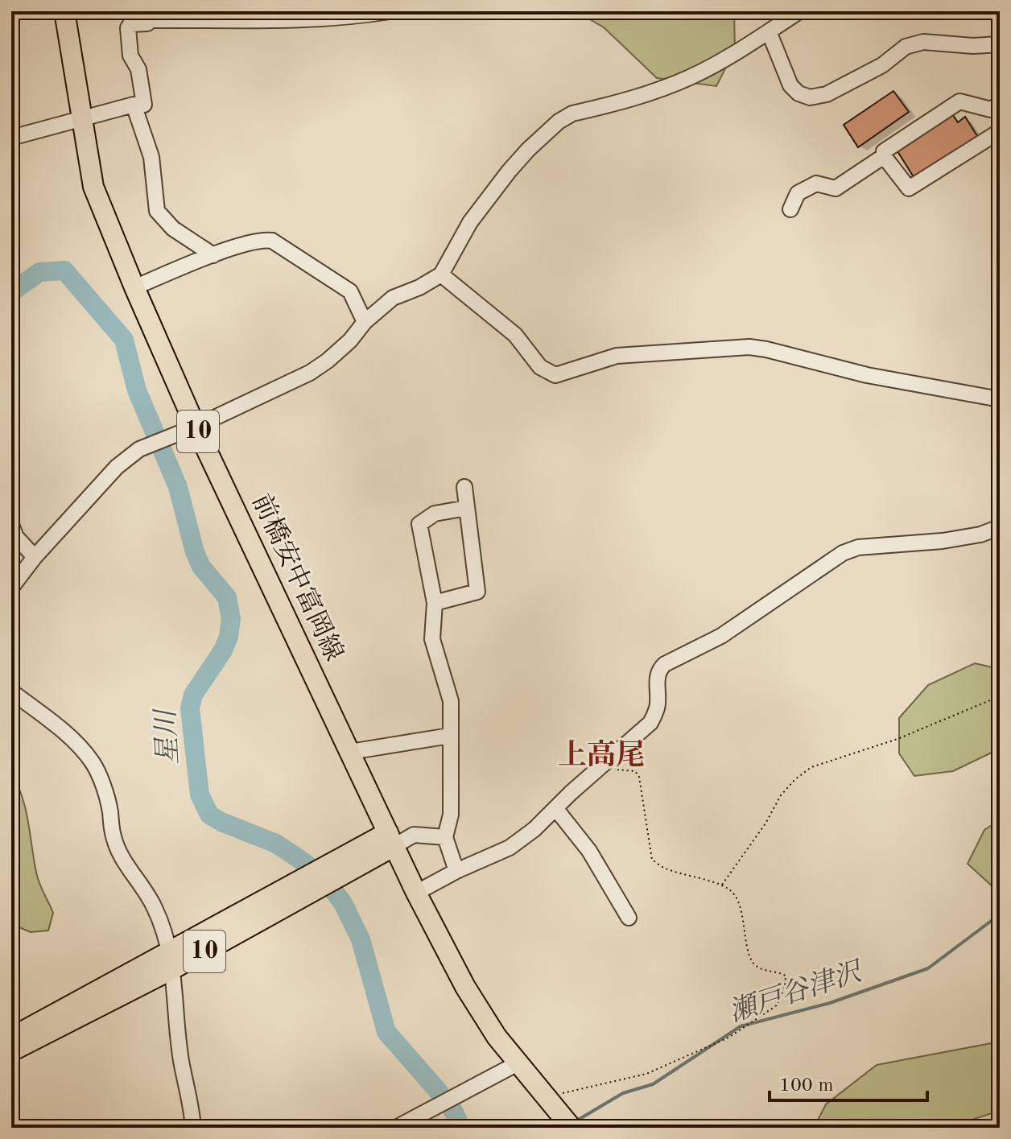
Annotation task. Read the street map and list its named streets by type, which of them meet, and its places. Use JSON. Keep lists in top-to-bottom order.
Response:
{
  "streets": {
    "main road": ["10", "前橋安中富岡線"]
  },
  "crossings": [
    ["10", "前橋安中富岡線"]
  ],
  "districts": ["上高尾"],
  "water": ["星川", "瀬戸谷津沢"],
  "scale_bar": "100 m"
}
